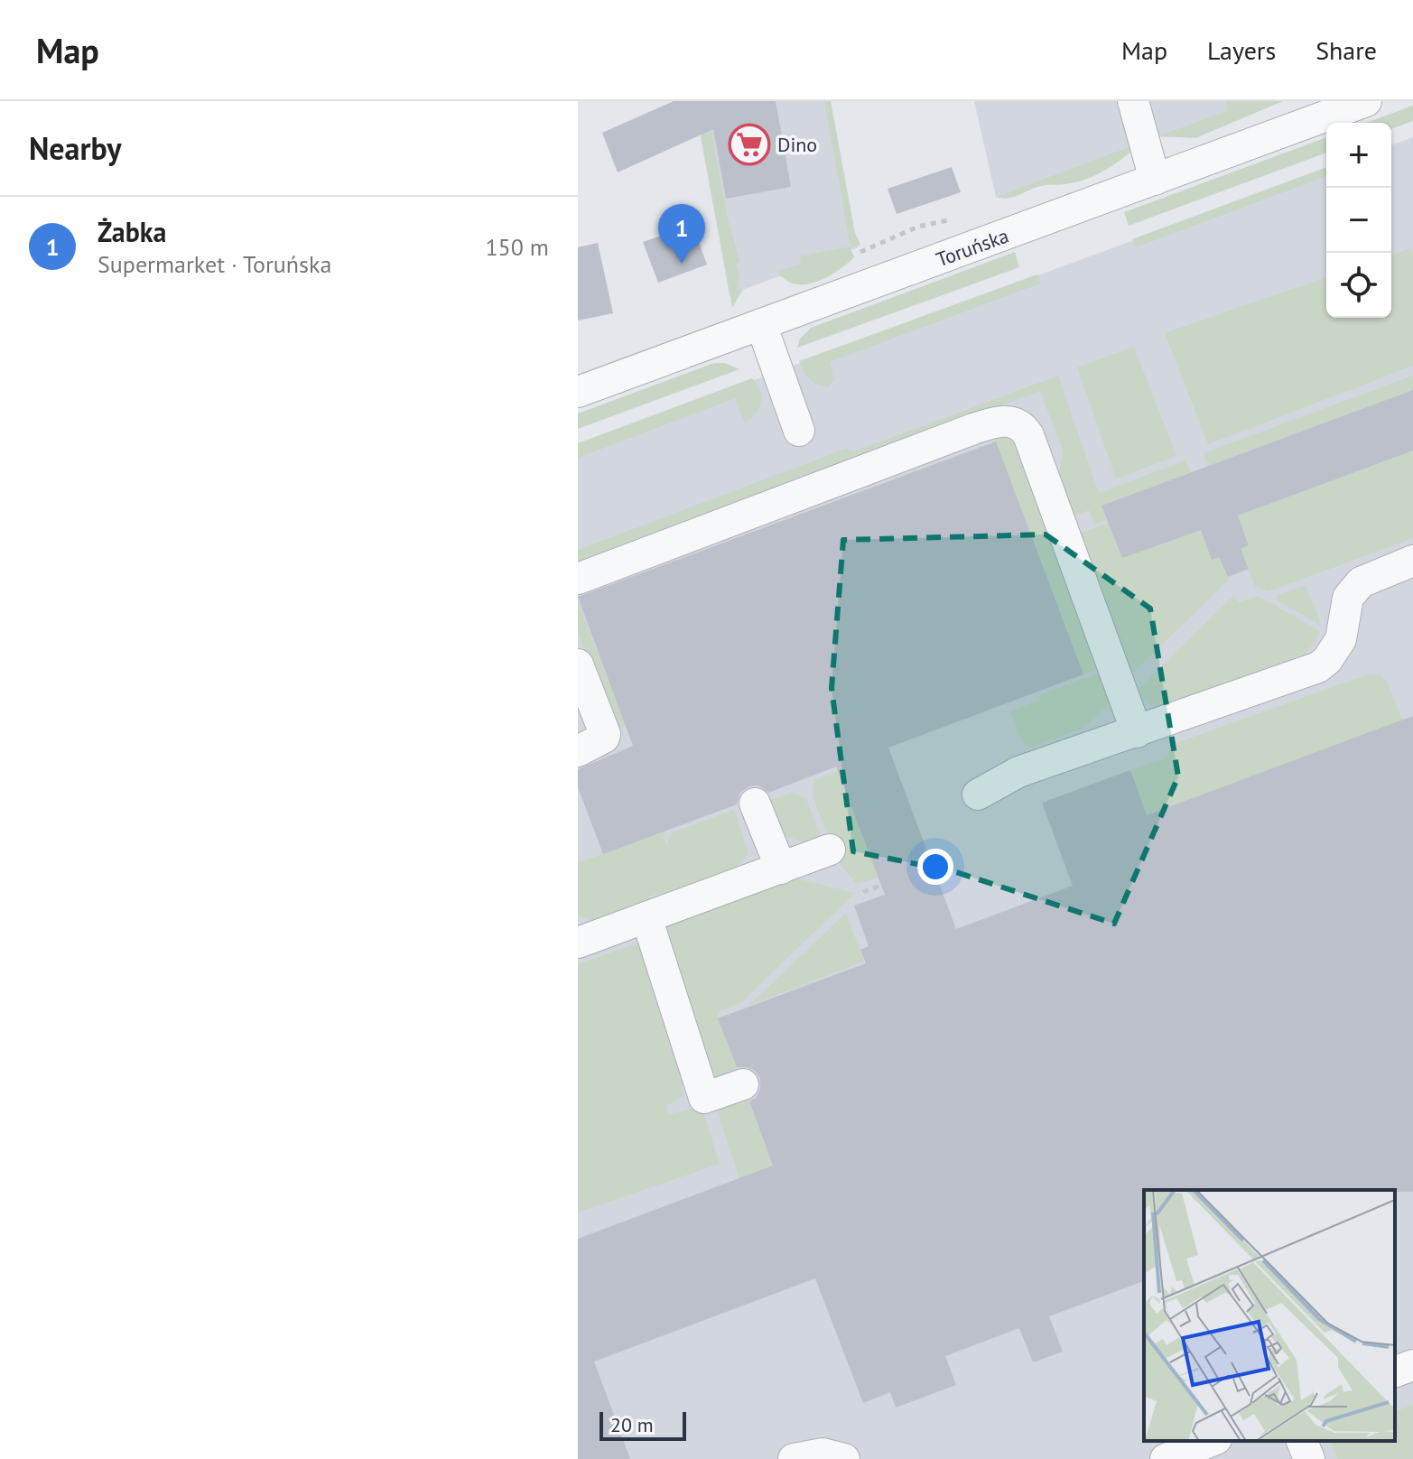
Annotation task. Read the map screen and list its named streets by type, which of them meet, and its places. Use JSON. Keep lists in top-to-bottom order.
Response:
{
  "streets": {
    "street": ["Toruńska"]
  },
  "places": {
    "supermarket": ["Dino"]
  },
  "scale_bar": "20 m",
  "page": {
    "header": "Map",
    "nav": ["Map", "Layers", "Share"],
    "heading": "Nearby",
    "map_buttons": ["+", "−"],
    "list": [
      {
        "mark": "1",
        "name": "Żabka",
        "note": "Supermarket · Toruńska",
        "value": "150 m"
      }
    ],
    "pins": "1",
    "scale": "20 m"
  }
}
